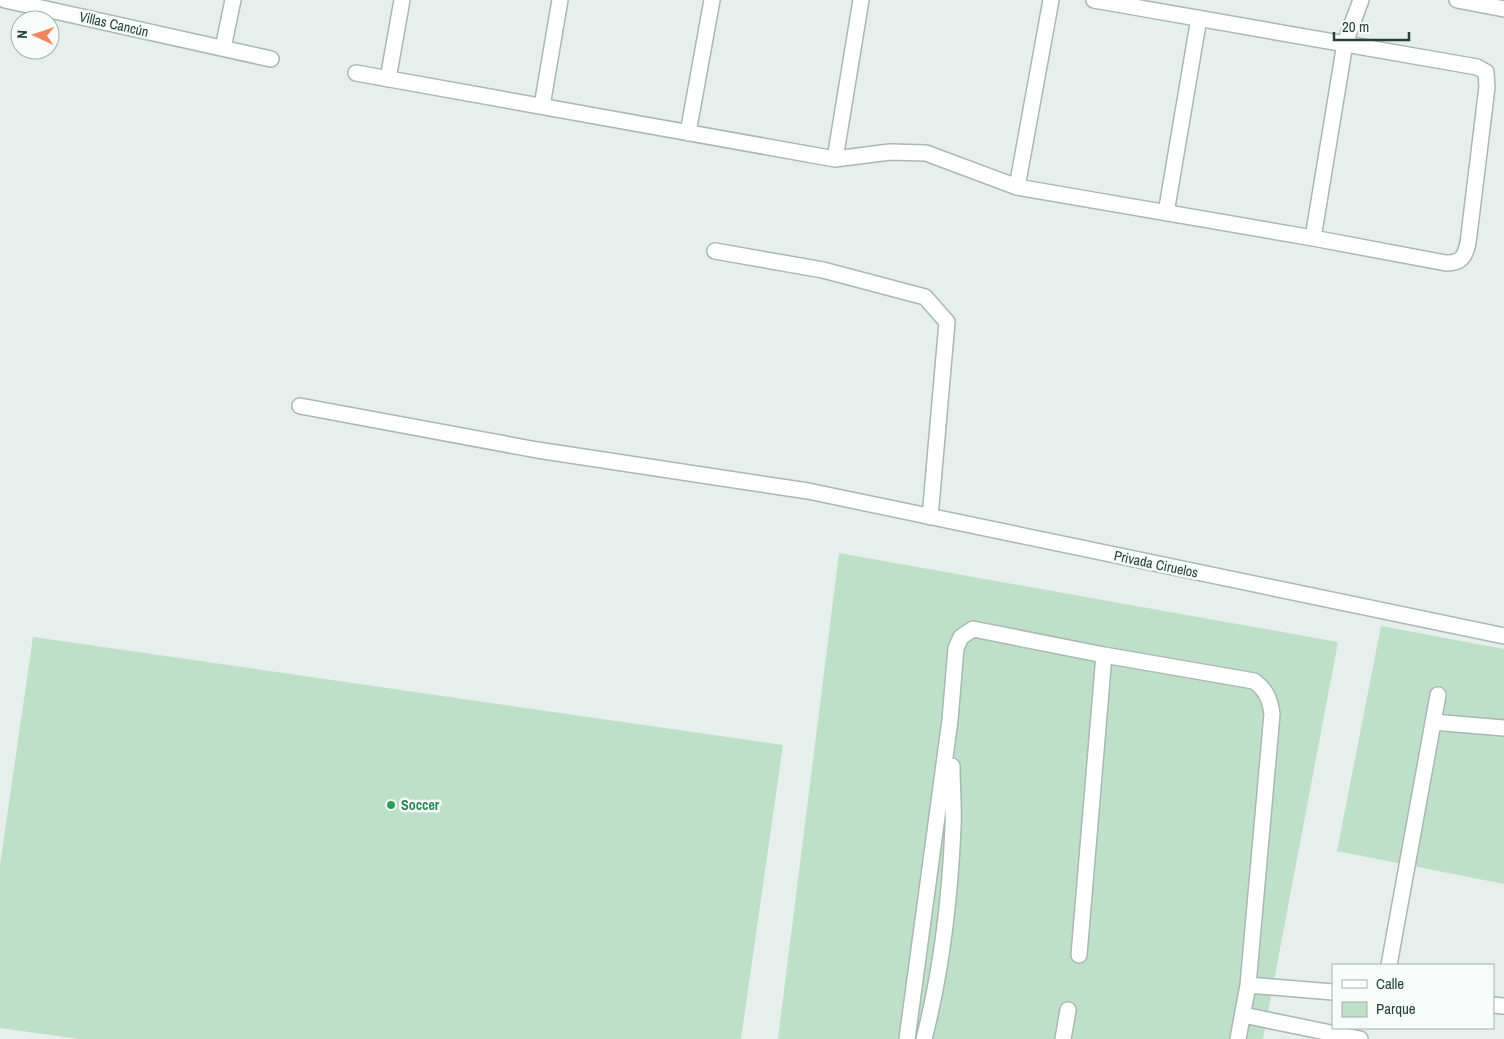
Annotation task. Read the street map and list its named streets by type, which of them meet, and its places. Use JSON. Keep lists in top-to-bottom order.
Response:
{
  "streets": {
    "street": ["Villas Cancún", "Privada Ciruelos"]
  },
  "places": ["Soccer"],
  "legend": ["Calle", "Parque"],
  "scale_bar": "20 m",
  "north": "left"
}
